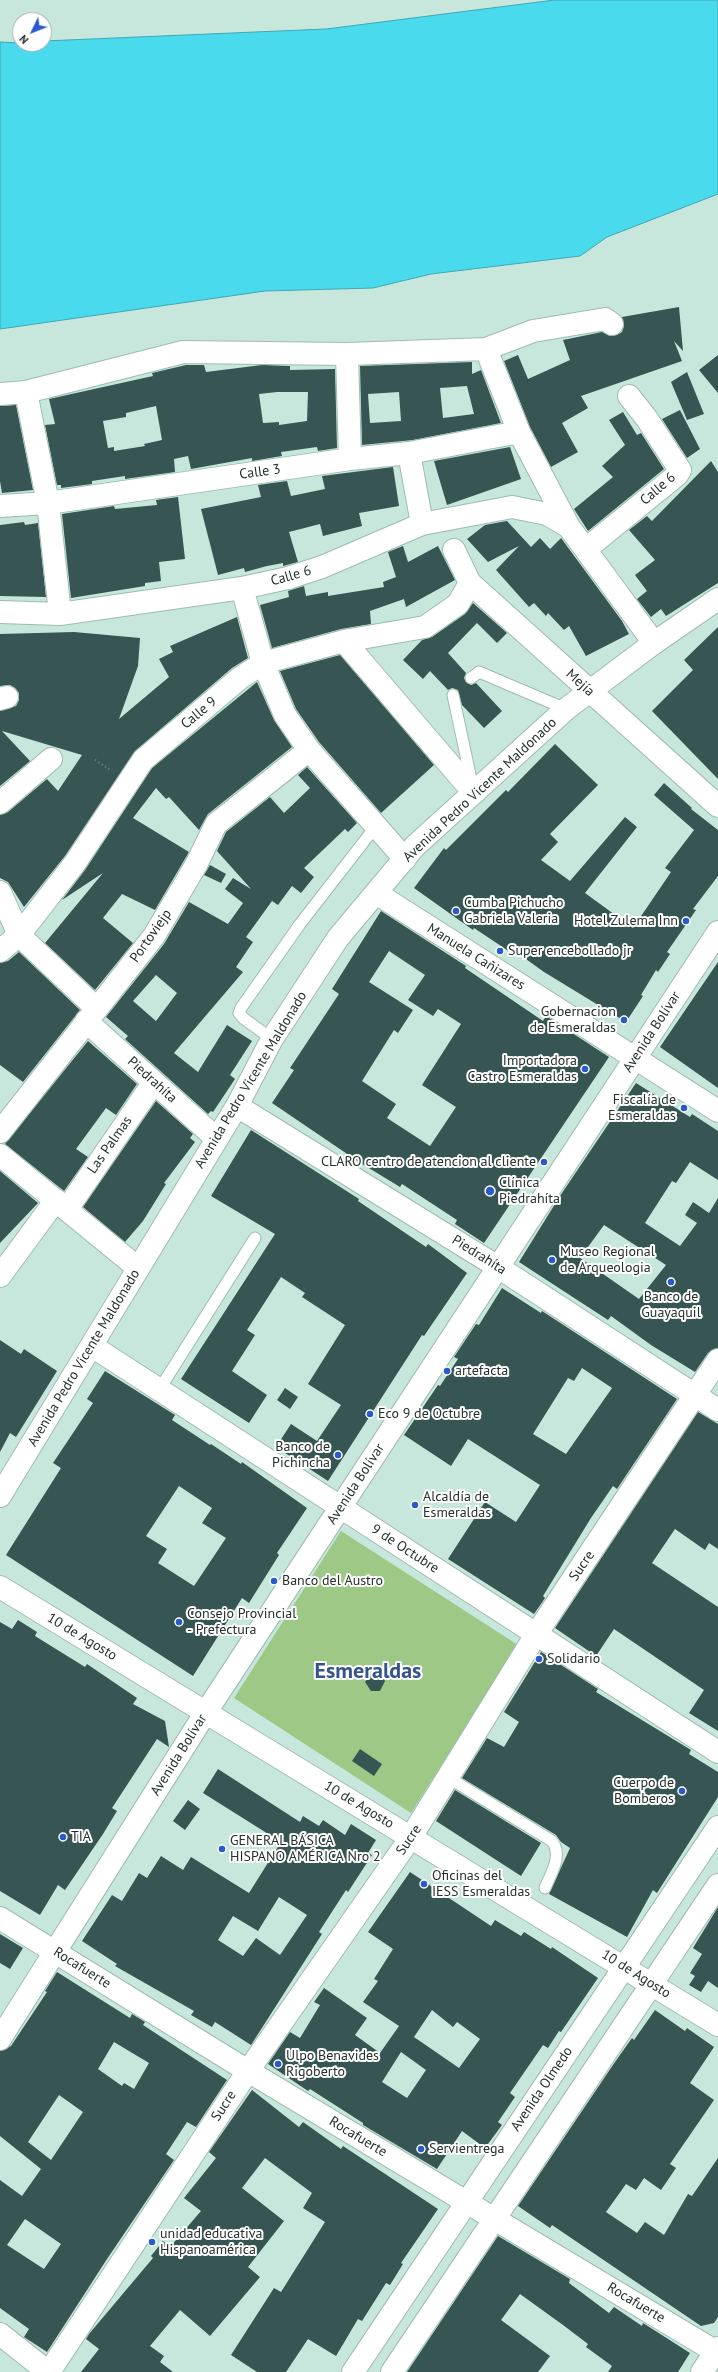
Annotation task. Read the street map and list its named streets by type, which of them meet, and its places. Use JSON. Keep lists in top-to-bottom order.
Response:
{
  "streets": {
    "street": [
      "Calle 3",
      "Calle 6",
      "Mejía",
      "Calle 9",
      "Avenida Pedro Vicente Maldonado",
      "Portoviejp",
      "Manuela Cañizares",
      "Avenida Bolívar",
      "Piedrahíta",
      "Las Palmas",
      "9 de Octubre",
      "Sucre",
      "10 de Agosto",
      "Rocafuerte",
      "Avenida Olmedo"
    ]
  },
  "crossings": [
    ["Mejía", "Calle 9"],
    ["Mejía", "Avenida Pedro Vicente Maldonado"],
    ["Calle 9", "Piedrahíta"],
    ["Avenida Pedro Vicente Maldonado", "Manuela Cañizares"],
    ["Avenida Pedro Vicente Maldonado", "Piedrahíta"],
    ["Avenida Pedro Vicente Maldonado", "9 de Octubre"],
    ["Portoviejp", "Piedrahíta"],
    ["Manuela Cañizares", "Avenida Bolívar"],
    ["Avenida Bolívar", "Piedrahíta"],
    ["Avenida Bolívar", "9 de Octubre"],
    ["Avenida Bolívar", "10 de Agosto"],
    ["Avenida Bolívar", "Rocafuerte"],
    ["Piedrahíta", "Las Palmas"],
    ["Piedrahíta", "Sucre"],
    ["9 de Octubre", "Sucre"],
    ["Sucre", "10 de Agosto"],
    ["Sucre", "Rocafuerte"],
    ["10 de Agosto", "Avenida Olmedo"],
    ["Rocafuerte", "Avenida Olmedo"]
  ],
  "districts": ["Esmeraldas"],
  "places": [
    "Cumba Pichucho Gabriela Valeria",
    "Hotel Zulema Inn",
    "Super encebollado jr",
    "Gobernacion de Esmeraldas",
    "Importadora Castro Esmeraldas",
    "Fiscalía de Esmeraldas",
    "CLARO centro de atencion al cliente",
    "Clínica Piedrahíta",
    "Museo Regional de Arqueologia",
    "Banco de Guayaquil",
    "artefacta",
    "Eco 9 de Octubre",
    "Banco de Pichincha",
    "Alcaldía de Esmeraldas",
    "Banco del Austro",
    "Consejo Provincial - Prefectura",
    "Solidario",
    "Cuerpo de Bomberos",
    "TIA",
    "GENERAL BÁSICA HISPANO AMÉRICA Nro 2",
    "Oficinas del IESS Esmeraldas",
    "Ulpo Benavides Rigoberto",
    "Servientrega",
    "unidad educativa Hispanoamérica"
  ],
  "north": "bottom left"
}
